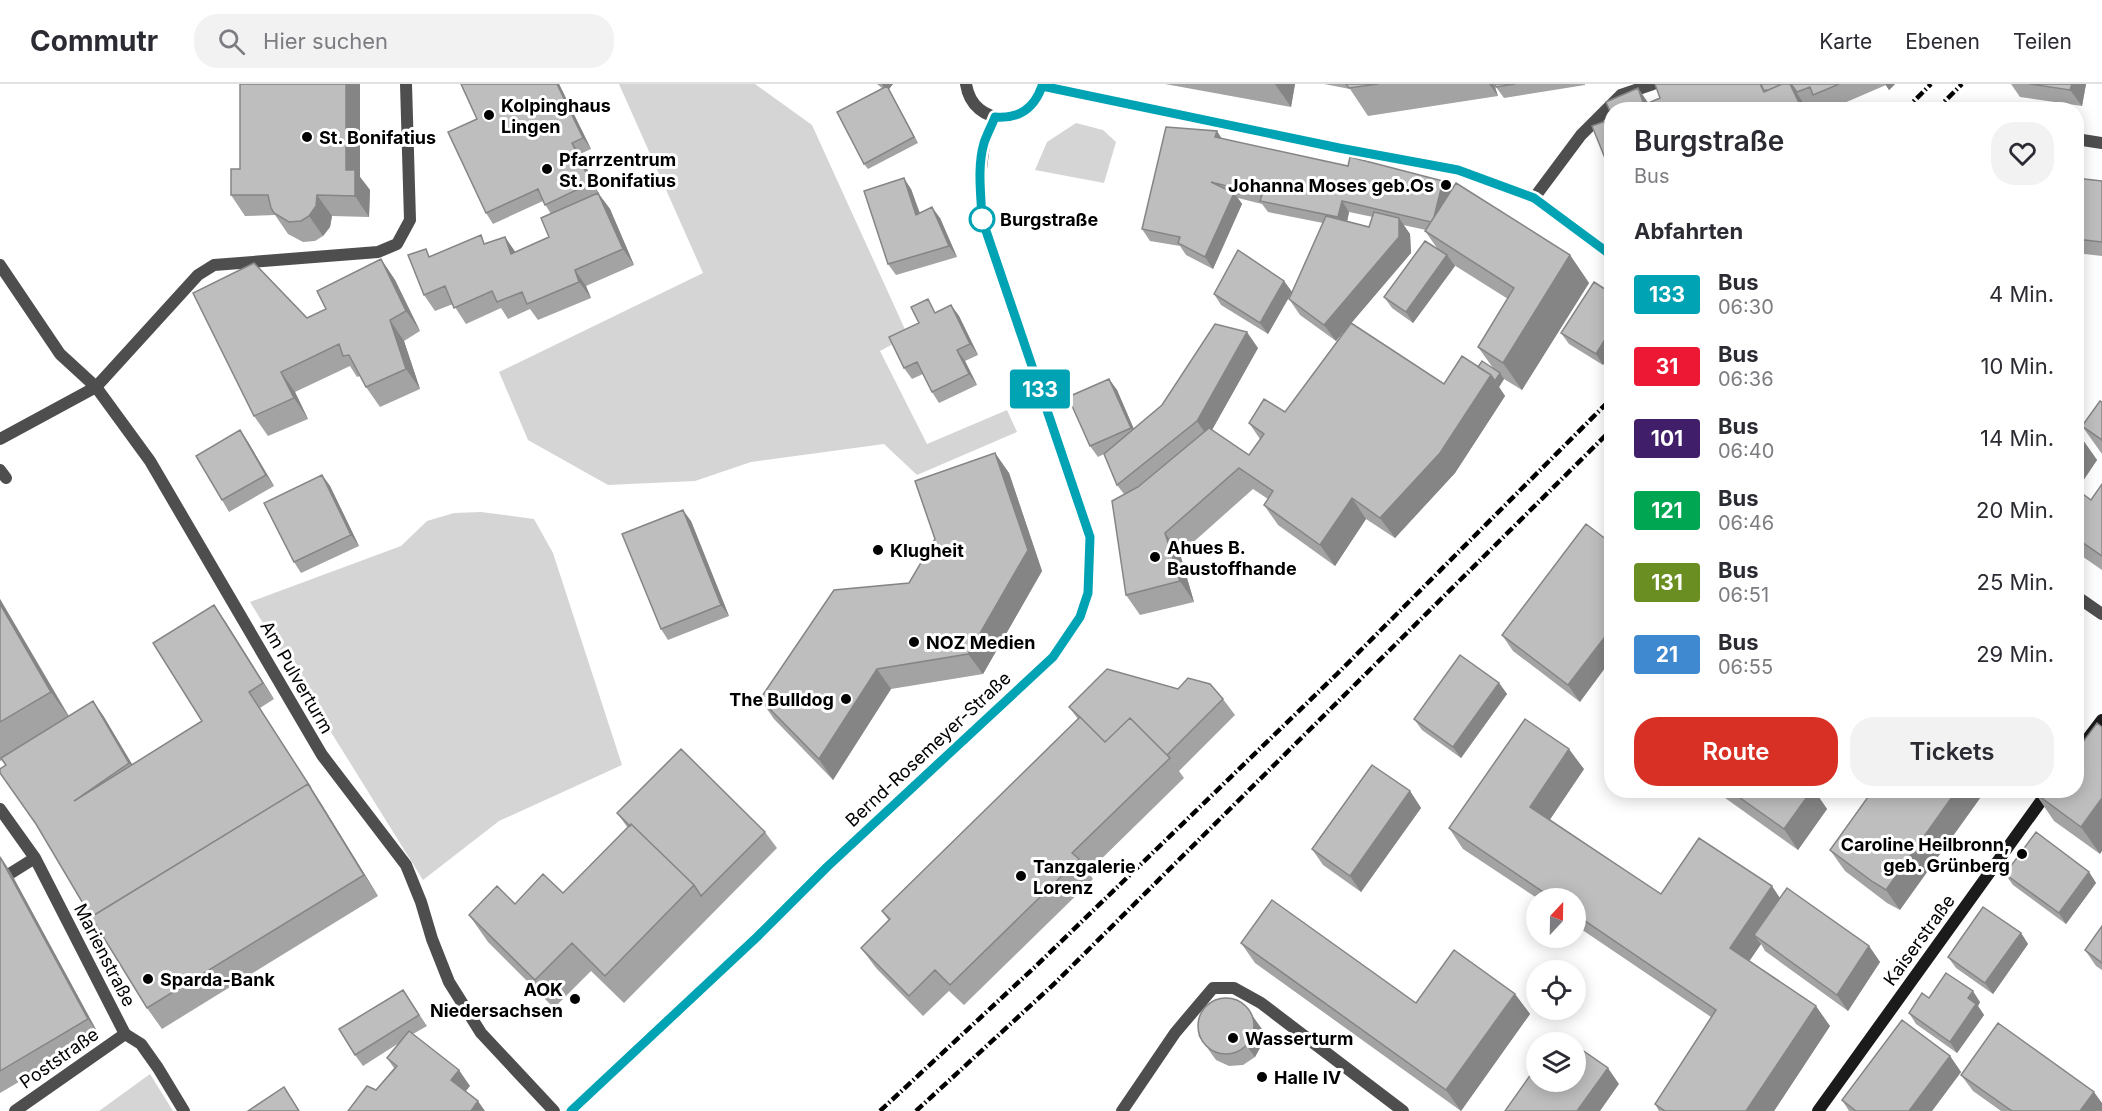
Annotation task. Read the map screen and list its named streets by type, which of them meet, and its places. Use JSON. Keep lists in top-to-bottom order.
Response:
{
  "streets": {
    "main road": ["Kaiserstraße"],
    "street": [
      "Am Pulverturm",
      "Bernd-Rosemeyer-Straße",
      "Marienstraße",
      "Poststraße"
    ]
  },
  "crossings": [
    ["Marienstraße", "Poststraße"]
  ],
  "places": [
    "Kolpinghaus Lingen",
    "St. Bonifatius",
    "Pfarrzentrum St. Bonifatius",
    "Johanna Moses geb.Os",
    "Burgstraße",
    "Klugheit",
    "Ahues B. Baustoffhande",
    "NOZ Medien",
    "The Bulldog",
    "Caroline Heilbronn, geb. Grünberg",
    "Tanzgalerie Lorenz",
    "Sparda-Bank",
    "AOK Niedersachsen",
    "Wasserturm",
    "Halle IV"
  ],
  "lines": ["bus line 133"],
  "north": "top",
  "page": {
    "header": "Commutr",
    "search": "Hier suchen",
    "nav": ["Karte", "Ebenen", "Teilen"],
    "on_map": "133",
    "heading": [
      ["Burgstraße", "Bus"],
      "Abfahrten"
    ],
    "list": [
      {
        "mark": "133",
        "name": "Bus",
        "note": "06:30",
        "value": "4 Min."
      },
      {
        "mark": "31",
        "name": "Bus",
        "note": "06:36",
        "value": "10 Min."
      },
      {
        "mark": "101",
        "name": "Bus",
        "note": "06:40",
        "value": "14 Min."
      },
      {
        "mark": "121",
        "name": "Bus",
        "note": "06:46",
        "value": "20 Min."
      },
      {
        "mark": "131",
        "name": "Bus",
        "note": "06:51",
        "value": "25 Min."
      },
      {
        "mark": "21",
        "name": "Bus",
        "note": "06:55",
        "value": "29 Min."
      }
    ],
    "buttons": ["Route", "Tickets"]
  }
}
